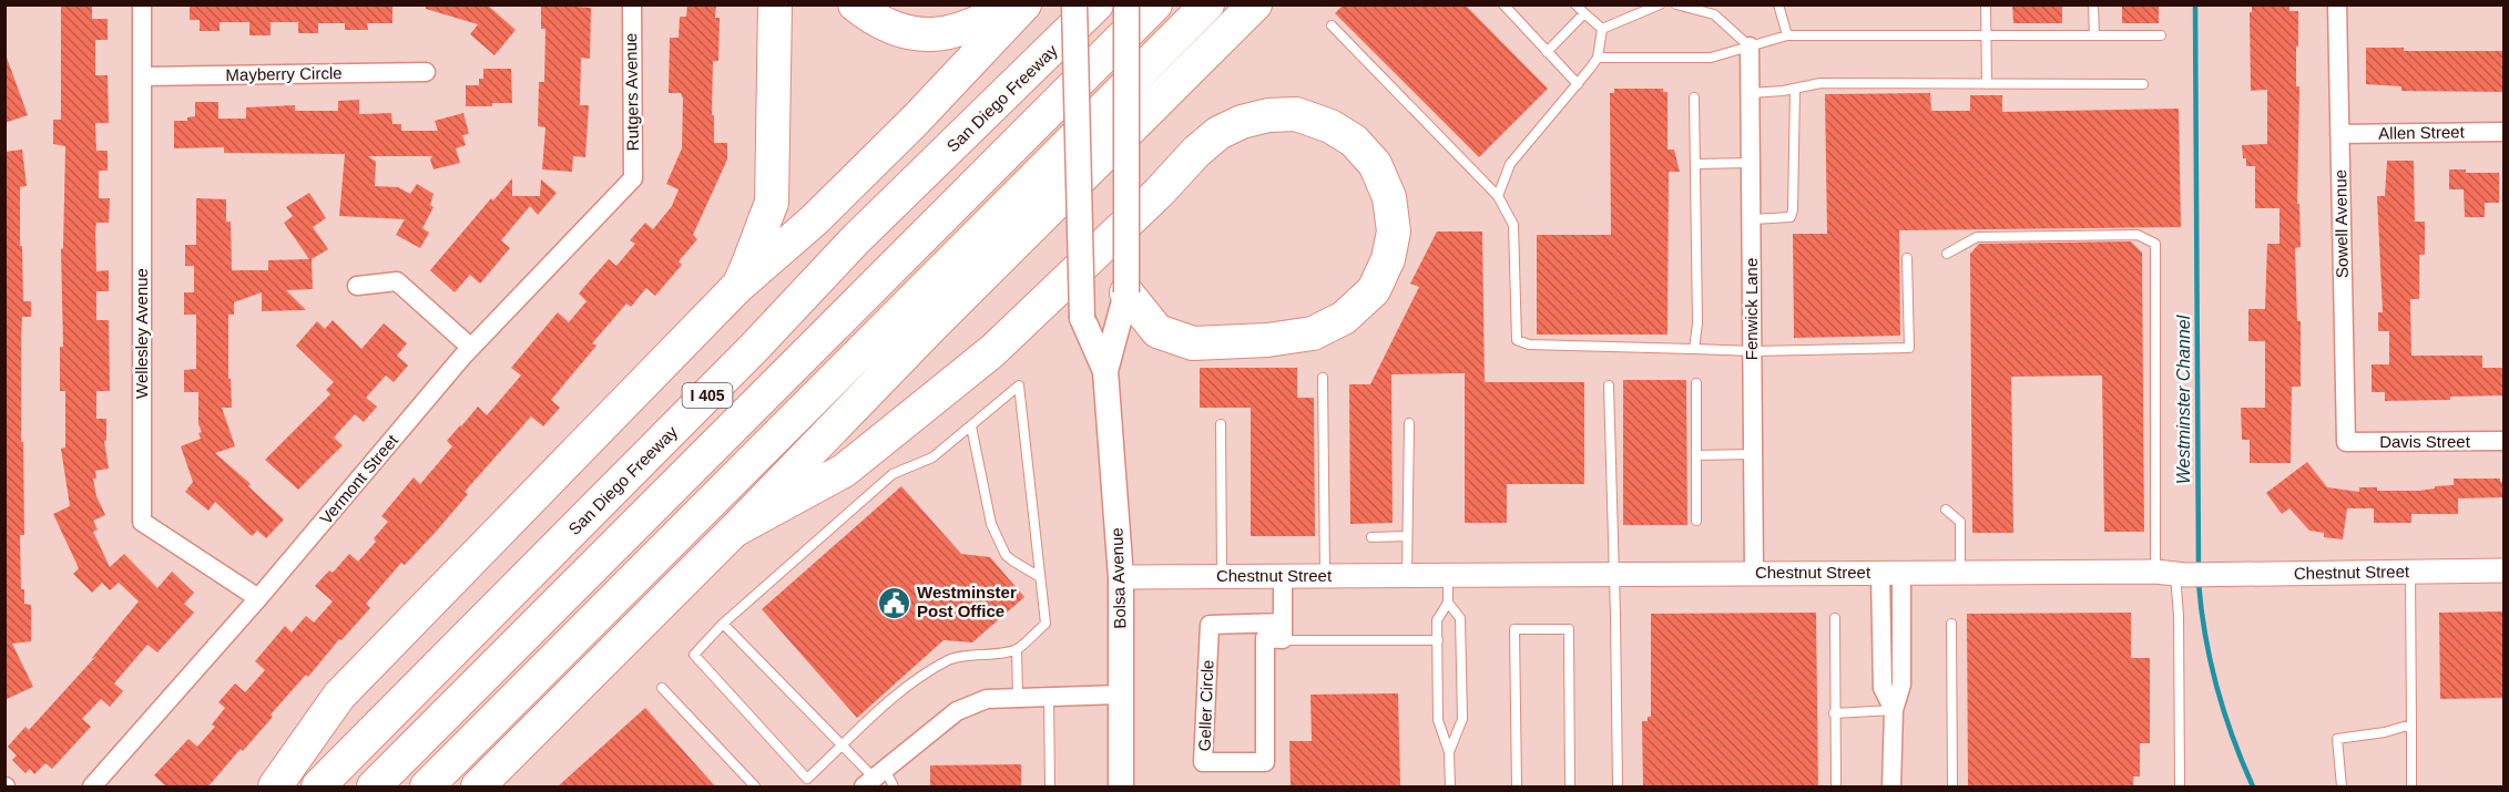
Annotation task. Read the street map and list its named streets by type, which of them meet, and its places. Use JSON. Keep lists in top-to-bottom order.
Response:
{
  "streets": {
    "highway": ["San Diego Freeway", "I 405"],
    "main road": ["Bolsa Avenue"],
    "street": [
      "Mayberry Circle",
      "Rutgers Avenue",
      "Allen Street",
      "Sowell Avenue",
      "Fenwick Lane",
      "Wellesley Avenue",
      "Davis Street",
      "Vermont Street",
      "Chestnut Street",
      "Geller Circle"
    ]
  },
  "crossings": [
    ["Mayberry Circle", "Wellesley Avenue"],
    ["Rutgers Avenue", "Vermont Street"],
    ["Allen Street", "Sowell Avenue"],
    ["Sowell Avenue", "Davis Street"],
    ["Fenwick Lane", "Chestnut Street"],
    ["Wellesley Avenue", "Vermont Street"],
    ["Chestnut Street", "Bolsa Avenue"]
  ],
  "water": ["Westminster Channel"],
  "places": {
    "public building": ["Westminster Post Office"]
  }
}
